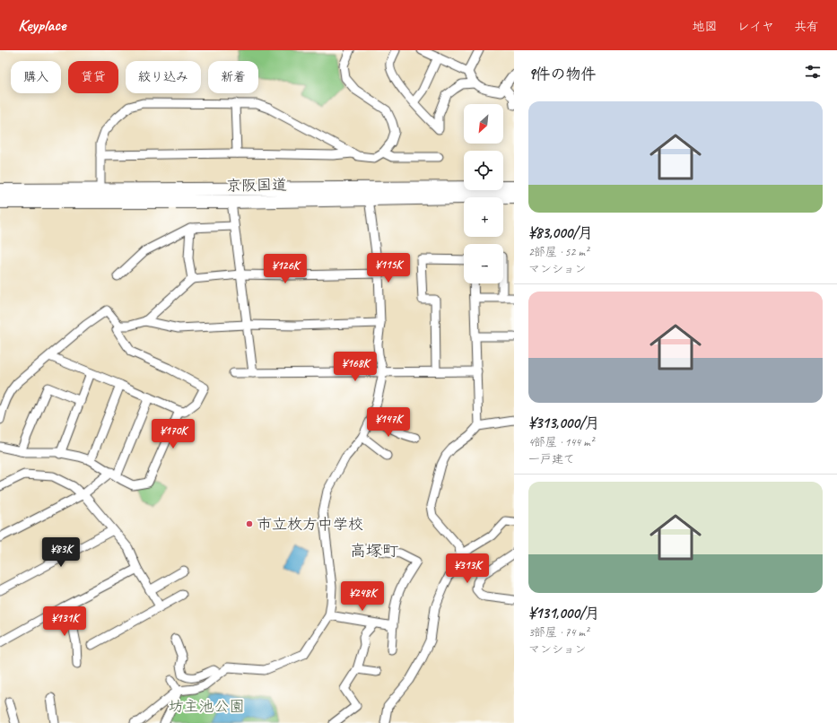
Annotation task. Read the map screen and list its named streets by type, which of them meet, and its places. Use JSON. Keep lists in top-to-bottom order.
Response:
{
  "streets": {
    "highway": ["京阪国道"]
  },
  "districts": ["高塚町"],
  "parks": ["坊主池公園"],
  "places": ["市立枚方中学校"],
  "north": "bottom left",
  "page": {
    "header": "Keyplace",
    "nav": ["地図", "レイヤ", "共有"],
    "heading": "9件の物件",
    "chip": [
      "購入",
      "賃貸",
      "絞り込み",
      "新着"
    ],
    "list": [
      {
        "name": "¥83,000/月",
        "note": "2部屋 · 52 m² · マンション"
      },
      {
        "name": "¥313,000/月",
        "note": "4部屋 · 144 m² · 一戸建て"
      },
      {
        "name": "¥131,000/月",
        "note": "3部屋 · 74 m² · マンション"
      }
    ],
    "map_buttons": ["+", "−"],
    "price": [
      "¥115K",
      "¥126K",
      "¥168K",
      "¥147K",
      "¥170K",
      "¥83K",
      "¥313K",
      "¥248K",
      "¥131K"
    ]
  }
}
